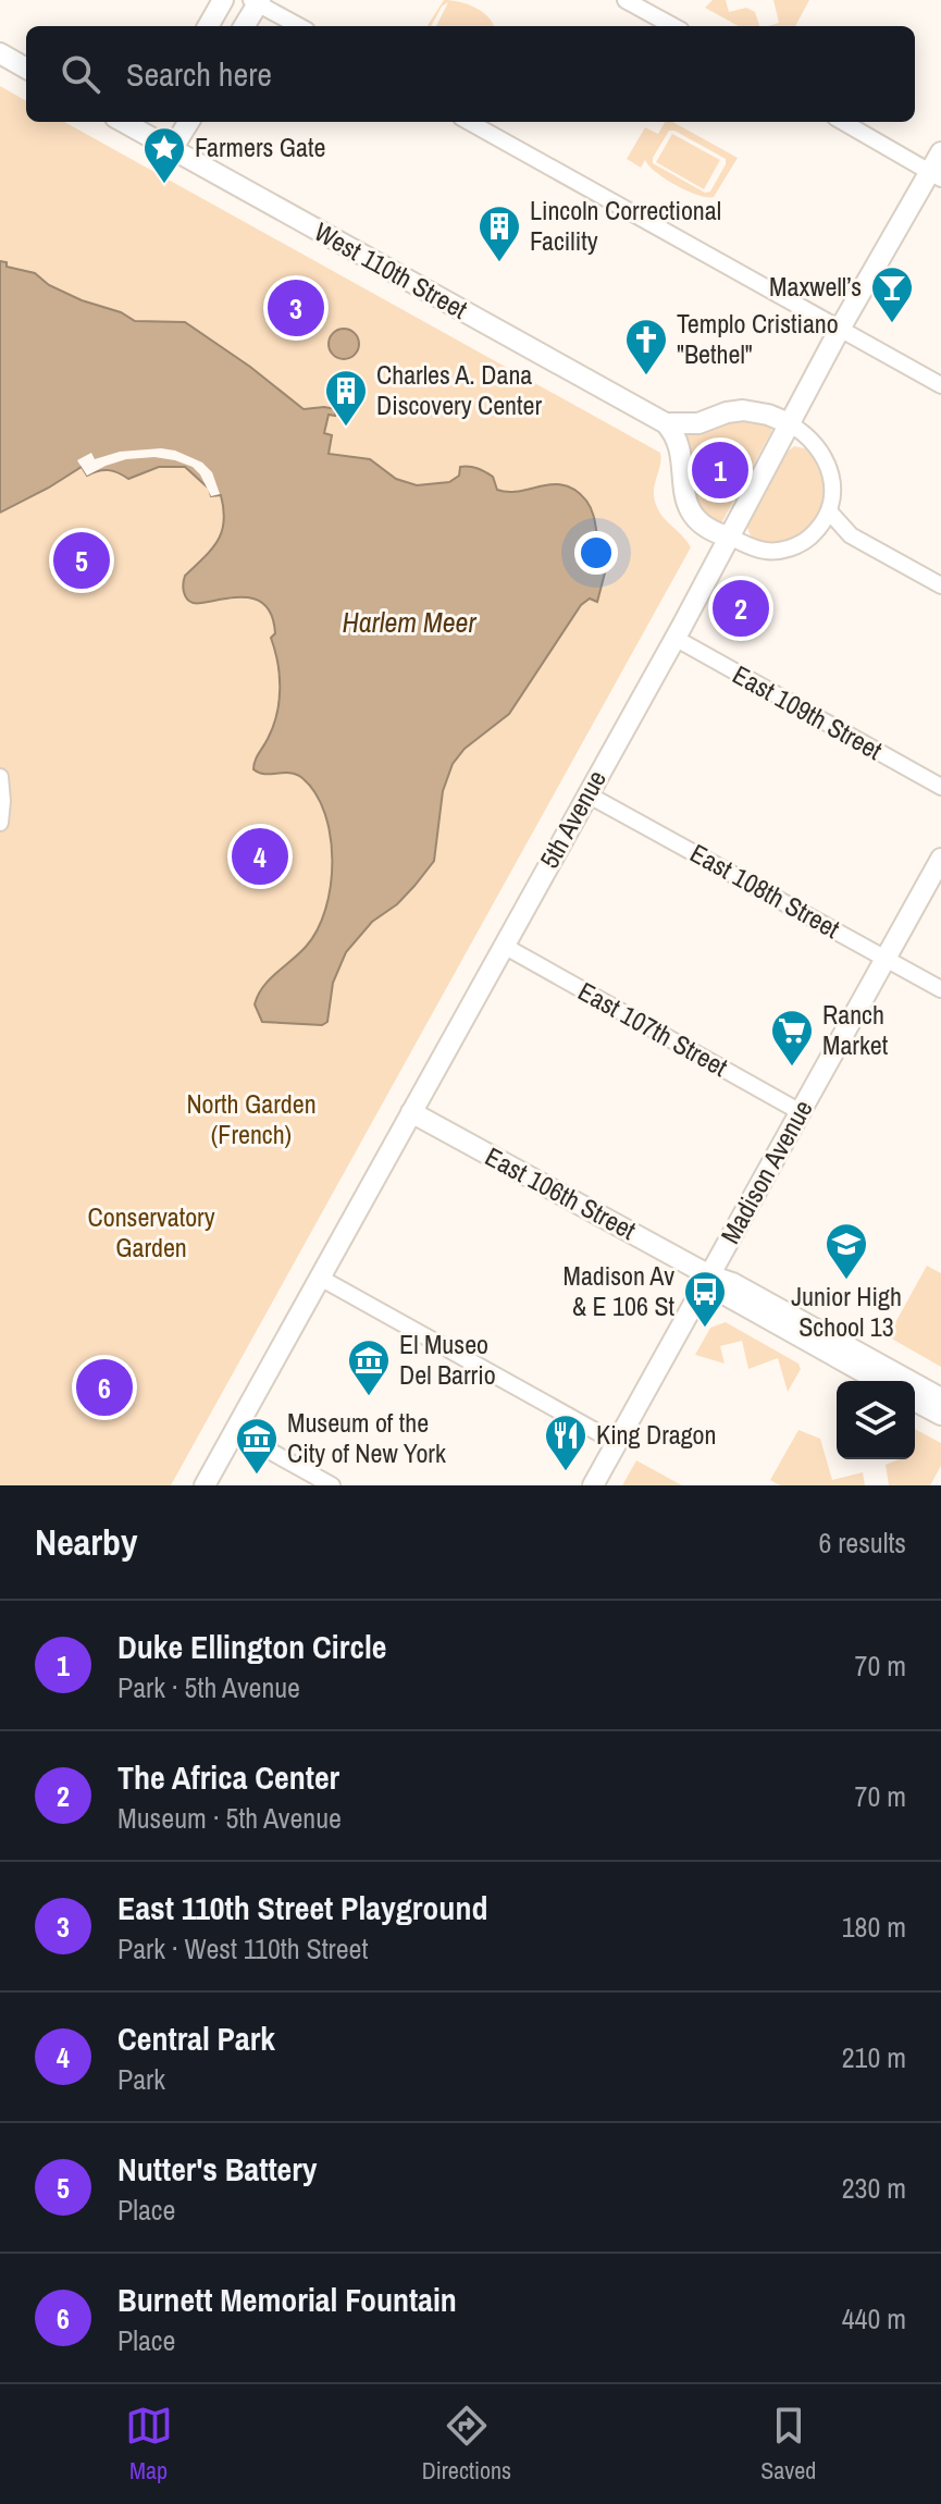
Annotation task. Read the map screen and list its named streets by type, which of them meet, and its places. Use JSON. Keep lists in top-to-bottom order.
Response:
{
  "streets": {
    "main road": [
      "West 110th Street",
      "5th Avenue",
      "Madison Avenue",
      "East 106th Street"
    ],
    "street": ["East 109th Street", "East 108th Street", "East 107th Street"]
  },
  "crossings": [
    ["East 109th Street", "5th Avenue"],
    ["5th Avenue", "East 108th Street"],
    ["5th Avenue", "East 107th Street"],
    ["5th Avenue", "East 106th Street"],
    ["East 108th Street", "Madison Avenue"],
    ["East 107th Street", "Madison Avenue"],
    ["Madison Avenue", "East 106th Street"]
  ],
  "water": ["Harlem Meer"],
  "parks": ["North Garden (French)", "Conservatory Garden"],
  "places": {
    "place": ["Farmers Gate"],
    "building": ["Lincoln Correctional Facility", "Charles A. Dana Discovery Center"],
    "bar": ["Maxwell’s"],
    "church": ["Templo Cristiano \"Bethel\""],
    "supermarket": ["Ranch Market"],
    "school or university": ["Junior High School 13"],
    "bus stop": ["Madison Av & E 106 St"],
    "museum": ["El Museo Del Barrio", "Museum of the City of New York"],
    "restaurant": ["King Dragon"]
  },
  "page": {
    "search": "Search here",
    "pins": [
      "3",
      "1",
      "5",
      "2",
      "4",
      "6"
    ],
    "heading": ["Nearby", "6 results"],
    "list": [
      {
        "mark": "1",
        "name": "Duke Ellington Circle",
        "note": "Park · 5th Avenue",
        "value": "70 m"
      },
      {
        "mark": "2",
        "name": "The Africa Center",
        "note": "Museum · 5th Avenue",
        "value": "70 m"
      },
      {
        "mark": "3",
        "name": "East 110th Street Playground",
        "note": "Park · West 110th Street",
        "value": "180 m"
      },
      {
        "mark": "4",
        "name": "Central Park",
        "note": "Park",
        "value": "210 m"
      },
      {
        "mark": "5",
        "name": "Nutter's Battery",
        "note": "Place",
        "value": "230 m"
      },
      {
        "mark": "6",
        "name": "Burnett Memorial Fountain",
        "note": "Place",
        "value": "440 m"
      }
    ],
    "nav": ["Map", "Directions", "Saved"]
  }
}
